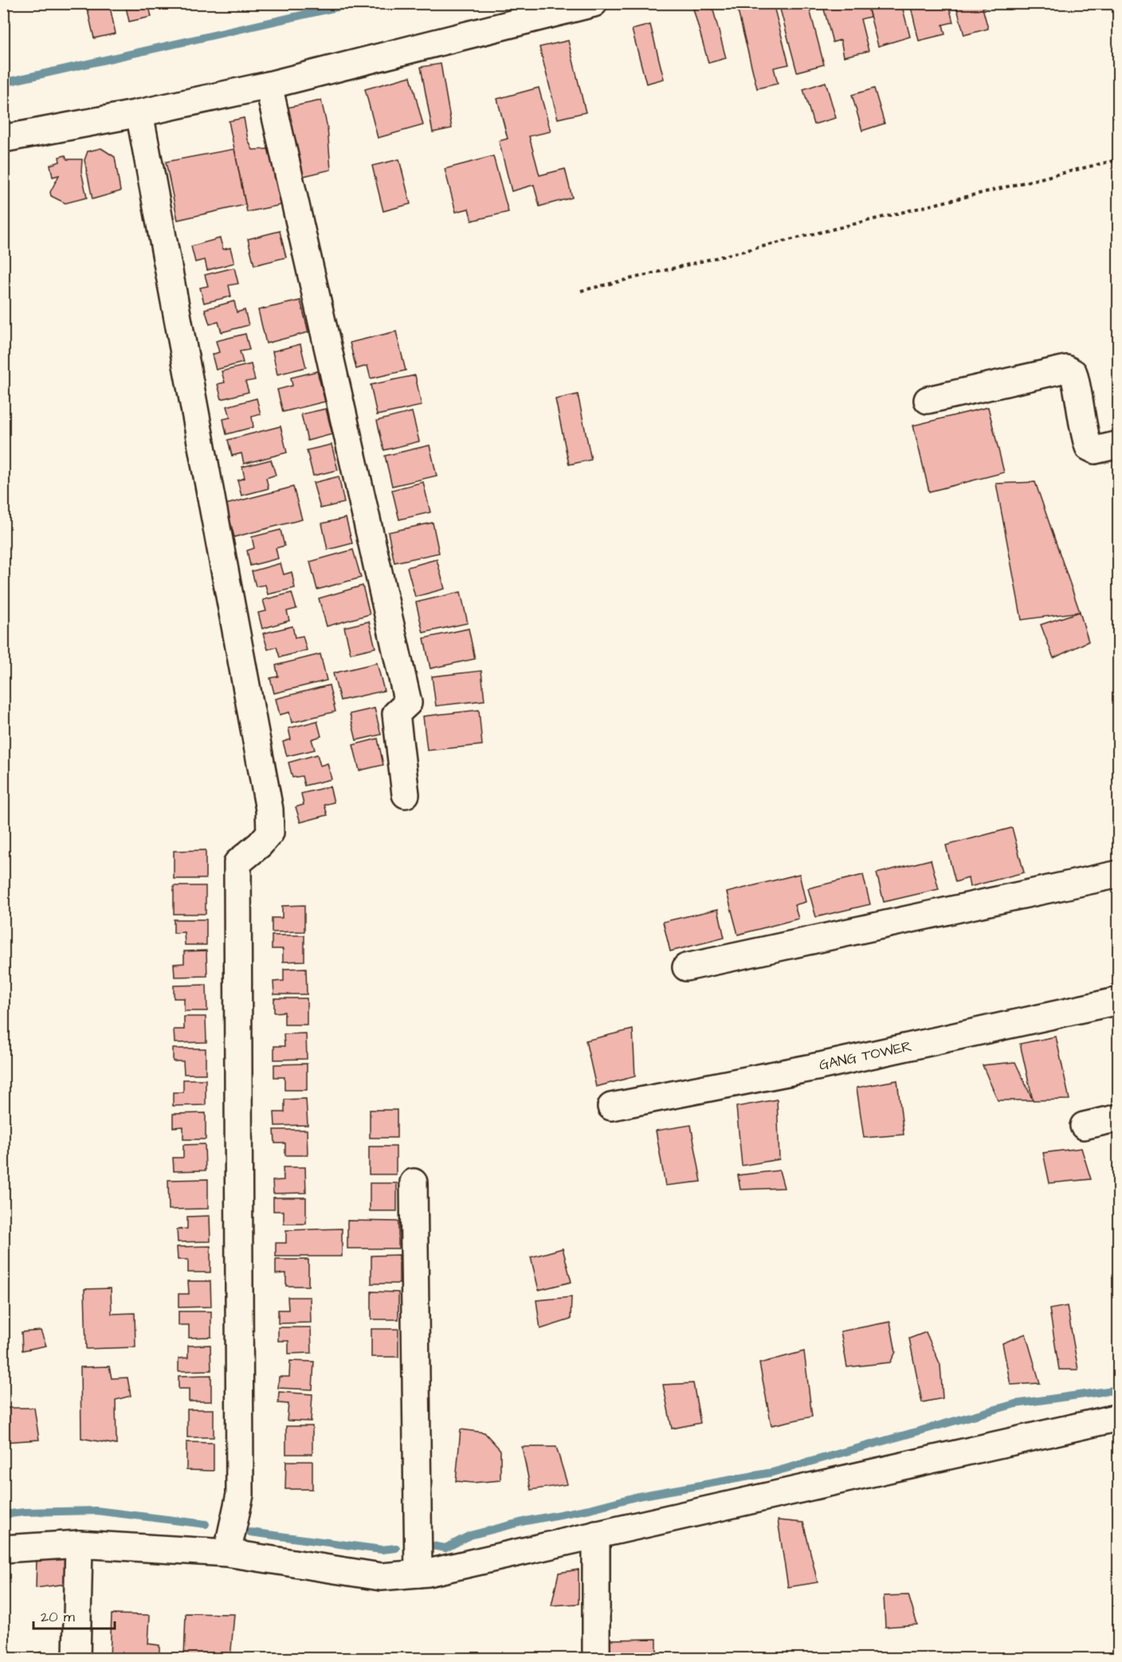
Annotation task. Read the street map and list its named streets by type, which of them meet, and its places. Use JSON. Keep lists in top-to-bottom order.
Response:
{
  "streets": {
    "street": ["GANG TOWER"]
  },
  "scale_bar": "20 m"
}
